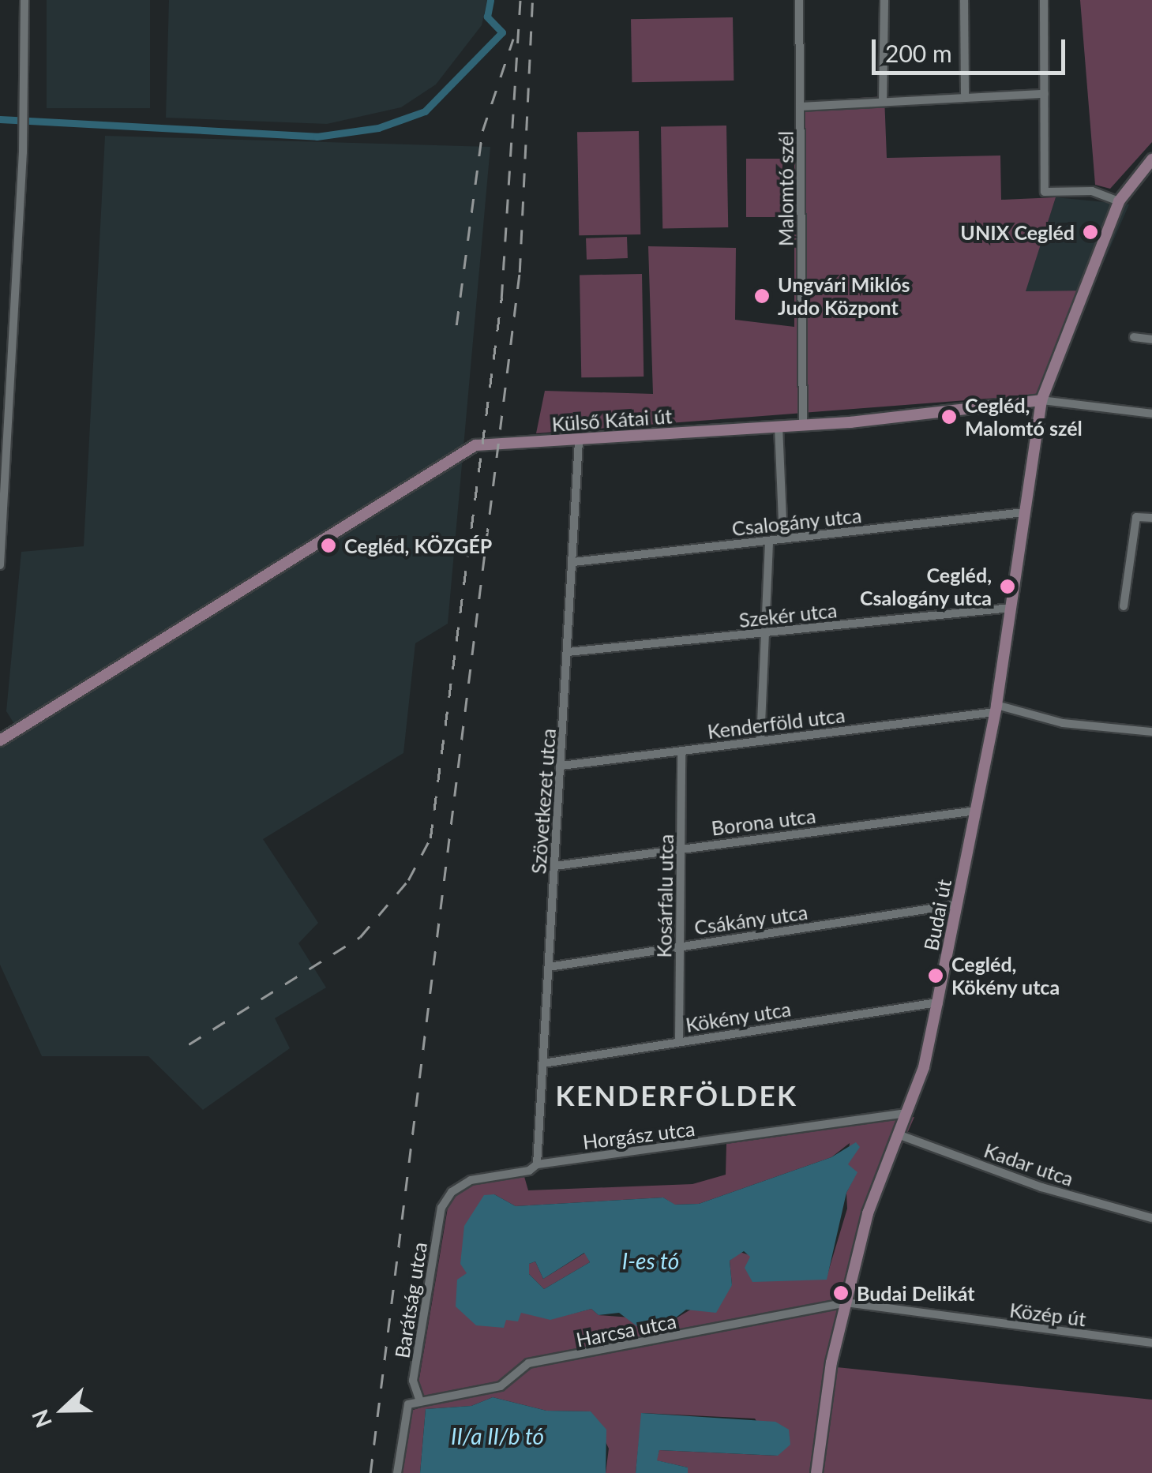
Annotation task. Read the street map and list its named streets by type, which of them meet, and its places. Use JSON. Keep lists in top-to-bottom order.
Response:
{
  "streets": {
    "main road": ["Külső Kátai út", "Budai út"],
    "street": [
      "Malomtó szél",
      "Csalogány utca",
      "Szekér utca",
      "Kenderföld utca",
      "Szövetkezet utca",
      "Borona utca",
      "Kosárfalu utca",
      "Csákány utca",
      "Kökény utca",
      "Horgász utca",
      "Kadar utca",
      "Barátság utca",
      "Közép út",
      "Harcsa utca"
    ]
  },
  "crossings": [
    ["Malomtó szél", "Külső Kátai út"],
    ["Külső Kátai út", "Szövetkezet utca"],
    ["Külső Kátai út", "Budai út"],
    ["Csalogány utca", "Szövetkezet utca"],
    ["Csalogány utca", "Budai út"],
    ["Szekér utca", "Szövetkezet utca"],
    ["Szekér utca", "Budai út"],
    ["Kenderföld utca", "Szövetkezet utca"],
    ["Kenderföld utca", "Kosárfalu utca"],
    ["Kenderföld utca", "Budai út"],
    ["Szövetkezet utca", "Borona utca"],
    ["Szövetkezet utca", "Csákány utca"],
    ["Szövetkezet utca", "Kökény utca"],
    ["Szövetkezet utca", "Horgász utca"],
    ["Borona utca", "Kosárfalu utca"],
    ["Borona utca", "Budai út"],
    ["Kosárfalu utca", "Csákány utca"],
    ["Kosárfalu utca", "Kökény utca"],
    ["Budai út", "Csákány utca"],
    ["Budai út", "Kökény utca"],
    ["Budai út", "Horgász utca"],
    ["Budai út", "Kadar utca"],
    ["Budai út", "Közép út"],
    ["Budai út", "Harcsa utca"],
    ["Horgász utca", "Barátság utca"],
    ["Barátság utca", "Harcsa utca"],
    ["Közép út", "Harcsa utca"]
  ],
  "districts": ["KENDERFÖLDEK"],
  "water": ["I-es tó", "II/a II/b tó"],
  "places": [
    "UNIX Cegléd",
    "Ungvári Miklós Judo Központ",
    "Cegléd, Malomtó szél",
    "Cegléd, KÖZGÉP",
    "Cegléd, Csalogány utca",
    "Cegléd, Kökény utca",
    "Budai Delikát"
  ],
  "scale_bar": "200 m",
  "north": "left"
}
